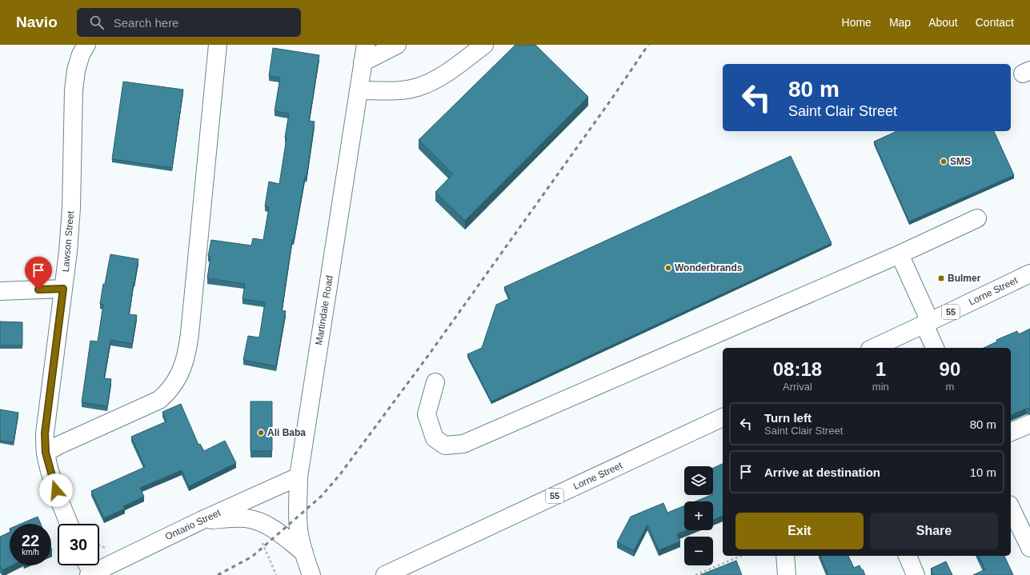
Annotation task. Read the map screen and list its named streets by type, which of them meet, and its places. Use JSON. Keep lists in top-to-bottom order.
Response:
{
  "streets": {
    "street": [
      "Lawson Street",
      "Lorne Street",
      "Martindale Road",
      "55",
      "Ontario Street"
    ]
  },
  "crossings": [
    ["Martindale Road", "Ontario Street"]
  ],
  "places": {
    "other": ["SMS", "Wonderbrands", "Ali Baba"],
    "transit": ["Bulmer"]
  },
  "page": {
    "header": "Navio",
    "search": "Search here",
    "nav": [
      "Home",
      "Map",
      "About",
      "Contact"
    ],
    "turn": ["80 m", "Saint Clair Street"],
    "eta": [
      "08:18",
      "Arrival",
      "1",
      "min",
      "90",
      "m"
    ],
    "list": [
      {
        "name": "Turn left",
        "note": "Saint Clair Street",
        "value": "80 m"
      },
      {
        "name": "Arrive at destination",
        "value": "10 m"
      }
    ],
    "map_buttons": ["+", "−"],
    "buttons": ["Exit", "Share"],
    "speed": "22 km/h",
    "limit": "30"
  }
}
